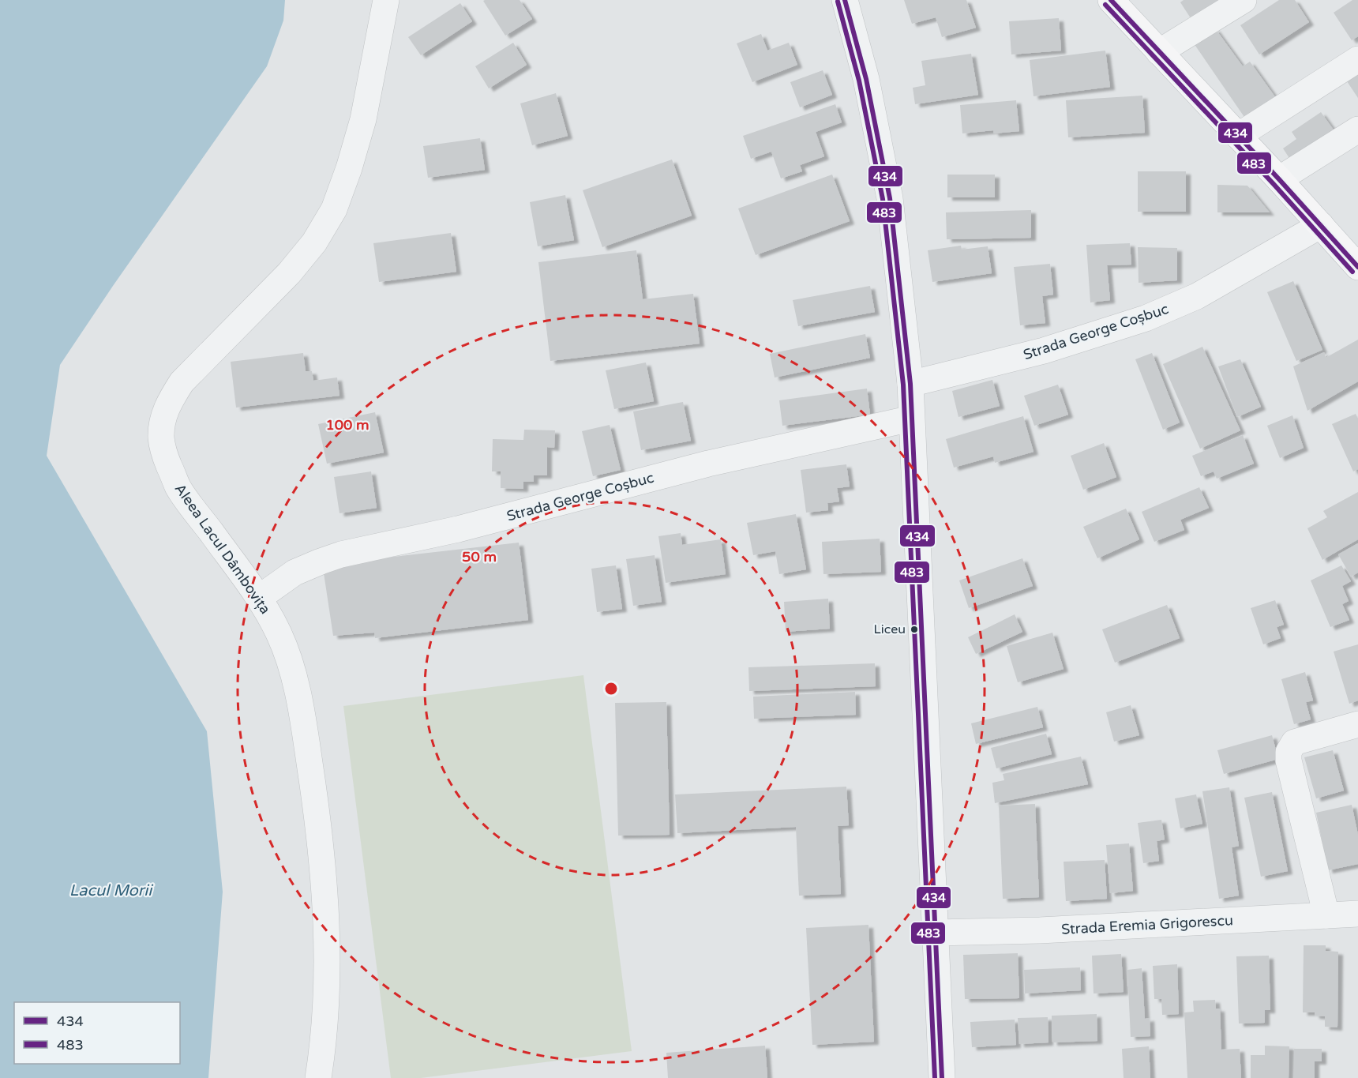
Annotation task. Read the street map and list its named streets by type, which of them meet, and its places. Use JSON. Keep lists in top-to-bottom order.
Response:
{
  "streets": {
    "street": ["Strada George Coșbuc", "Aleea Lacul Dâmbovița", "Strada Eremia Grigorescu"]
  },
  "crossings": [
    ["Strada George Coșbuc", "Aleea Lacul Dâmbovița"]
  ],
  "water": ["Lacul Morii"],
  "places": ["Liceu"],
  "lines": ["transit line 434", "transit line 483"],
  "legend": ["434", "483"],
  "rings": ["100 m", "50 m"]
}
